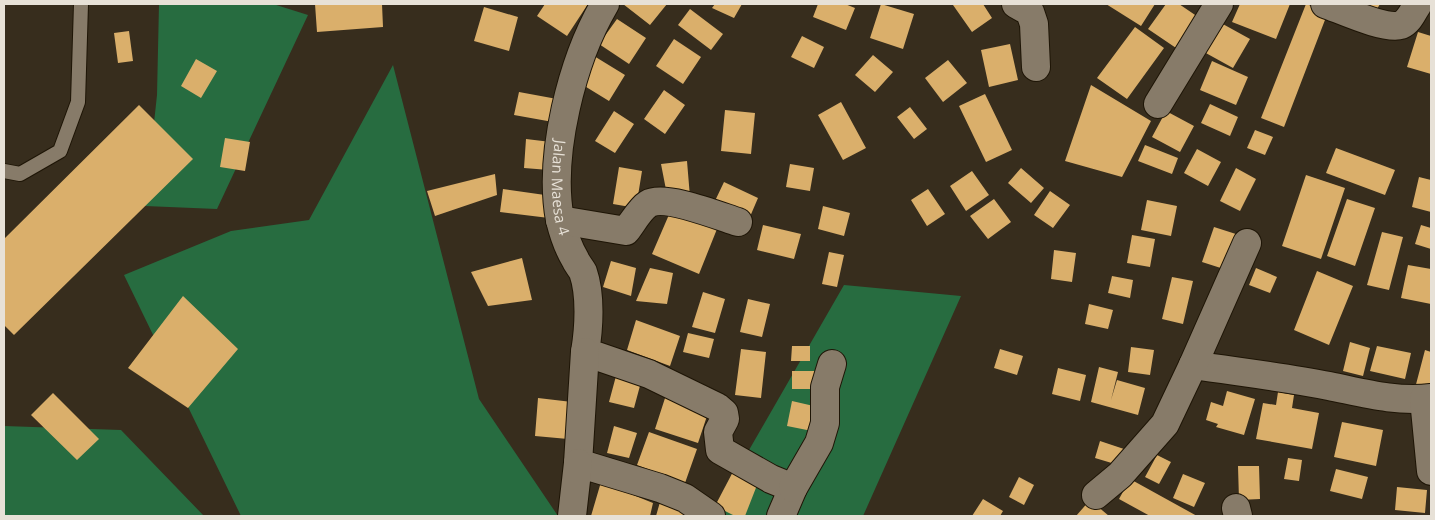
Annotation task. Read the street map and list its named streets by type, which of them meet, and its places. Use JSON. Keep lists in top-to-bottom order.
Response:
{
  "streets": {
    "street": ["Jalan Maesa 4"]
  }
}
